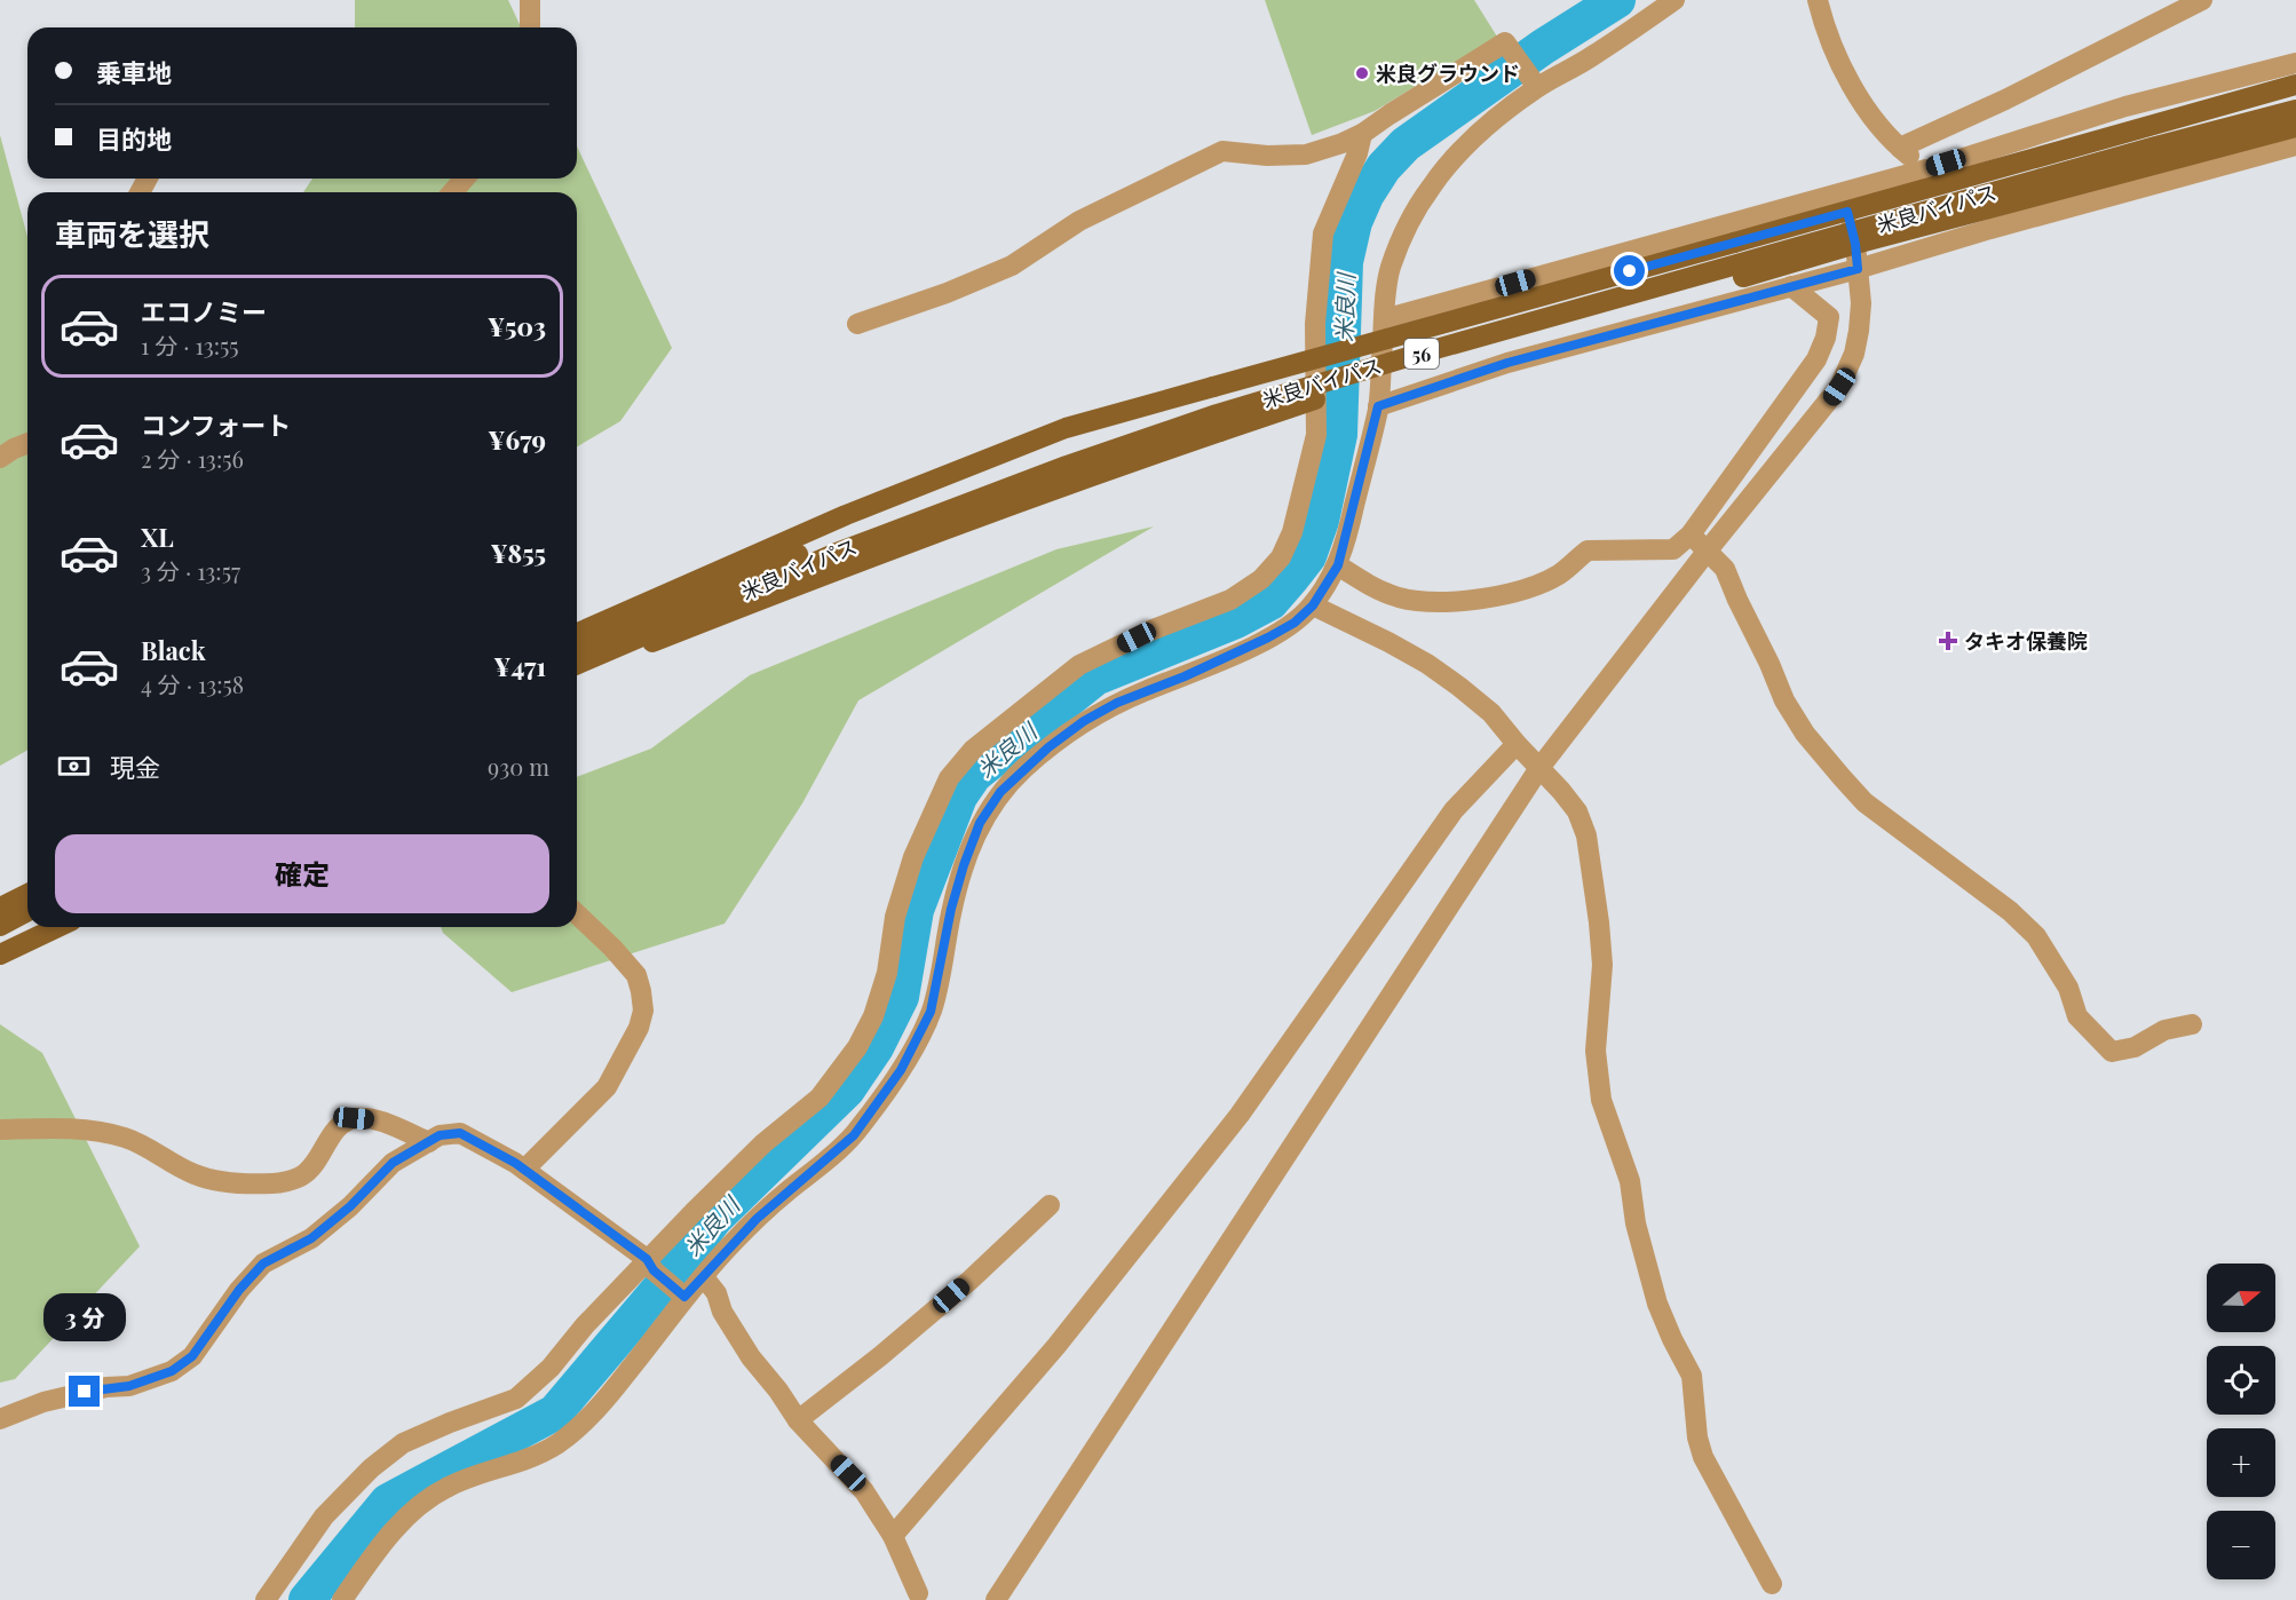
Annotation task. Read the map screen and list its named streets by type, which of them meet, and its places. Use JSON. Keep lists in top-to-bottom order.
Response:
{
  "streets": {
    "main road": ["米良バイパス", "56"]
  },
  "water": ["米良川"],
  "places": {
    "other": ["米良グラウンド"],
    "health": ["タキオ保養院"]
  },
  "north": "right",
  "page": {
    "banner": ["乗車地", "目的地"],
    "heading": "車両を選択",
    "list": [
      {
        "name": "エコノミー",
        "note": "1 分 · 13:55",
        "value": "¥503"
      },
      {
        "name": "コンフォート",
        "note": "2 分 · 13:56",
        "value": "¥679"
      },
      {
        "name": "XL",
        "note": "3 分 · 13:57",
        "value": "¥855"
      },
      {
        "name": "Black",
        "note": "4 分 · 13:58",
        "value": "¥471"
      }
    ],
    "pay": ["現金", "930 m"],
    "buttons": "確定",
    "map_buttons": ["+", "−"],
    "bubble": "3 分"
  }
}
